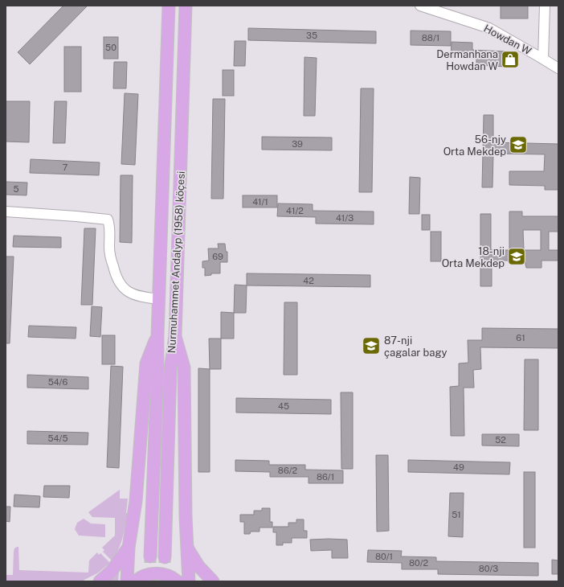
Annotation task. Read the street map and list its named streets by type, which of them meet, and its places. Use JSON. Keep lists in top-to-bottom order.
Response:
{
  "streets": {
    "main road": ["Nurmuhammet Andalyp (1958) köçesi"],
    "street": ["Howdan W"]
  },
  "places": {
    "shop": ["Dermanhana Howdan W"],
    "school or university": ["56-njy Orta Mekdep", "18-nji Orta Mekdep", "87-nji çagalar bagy"]
  },
  "house_numbers": [
    "35",
    "88/1",
    "50",
    "39",
    "7",
    "5",
    "41/1",
    "41/2",
    "41/3",
    "69",
    "42",
    "61",
    "54/6",
    "45",
    "54/5",
    "52",
    "49",
    "86/2",
    "86/1",
    "51",
    "80/1",
    "80/2",
    "80/3"
  ]
}
